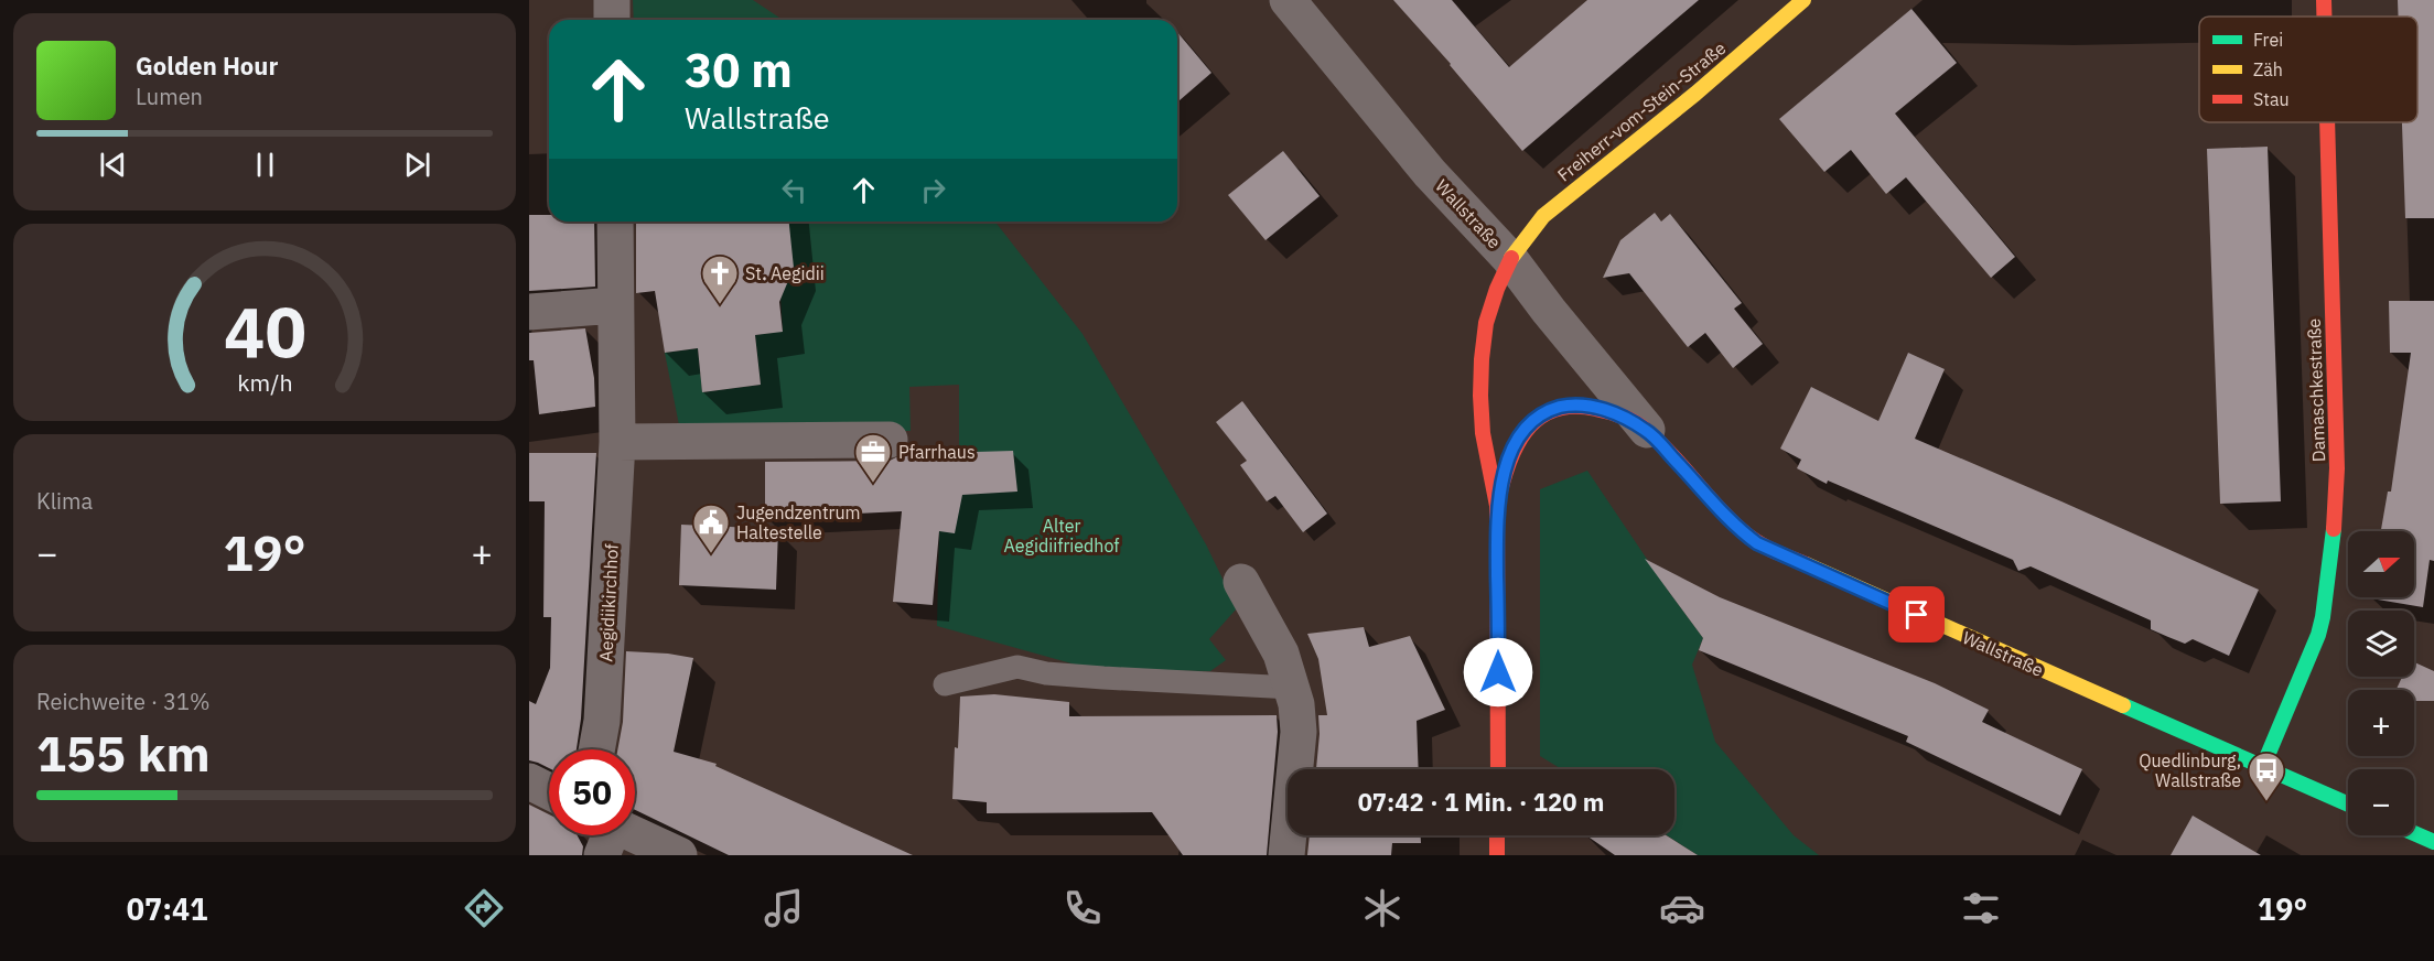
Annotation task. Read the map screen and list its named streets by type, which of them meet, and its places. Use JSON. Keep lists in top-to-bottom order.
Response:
{
  "streets": {
    "main road": ["Freiherr-vom-Stein-Straße", "Wallstraße", "Damaschkestraße"],
    "street": ["Aegidiikirchhof"]
  },
  "crossings": [
    ["Freiherr-vom-Stein-Straße", "Wallstraße"],
    ["Wallstraße", "Damaschkestraße"]
  ],
  "parks": ["Alter Aegidiifriedhof"],
  "places": {
    "church": ["St. Aegidii"],
    "office": ["Pfarrhaus"],
    "public building": ["Jugendzentrum Haltestelle"],
    "bus stop": ["Quedlinburg, Wallstraße"]
  },
  "legend": ["Frei", "Zäh", "Stau"],
  "north": "right",
  "page": {
    "turn": ["30 m", "Wallstraße"],
    "song": ["Golden Hour", "Lumen"],
    "tile": [
      "Klima",
      ["Reichweite · 31%", "155 km"]
    ],
    "heat": ["−", "19°", "+"],
    "map_buttons": ["+", "−"],
    "limit": "50",
    "trip": "07:42 · 1 Min. · 120 m",
    "tabs": ["07:41", "19°"],
    "gauge": ["40", "km/h"]
  }
}
